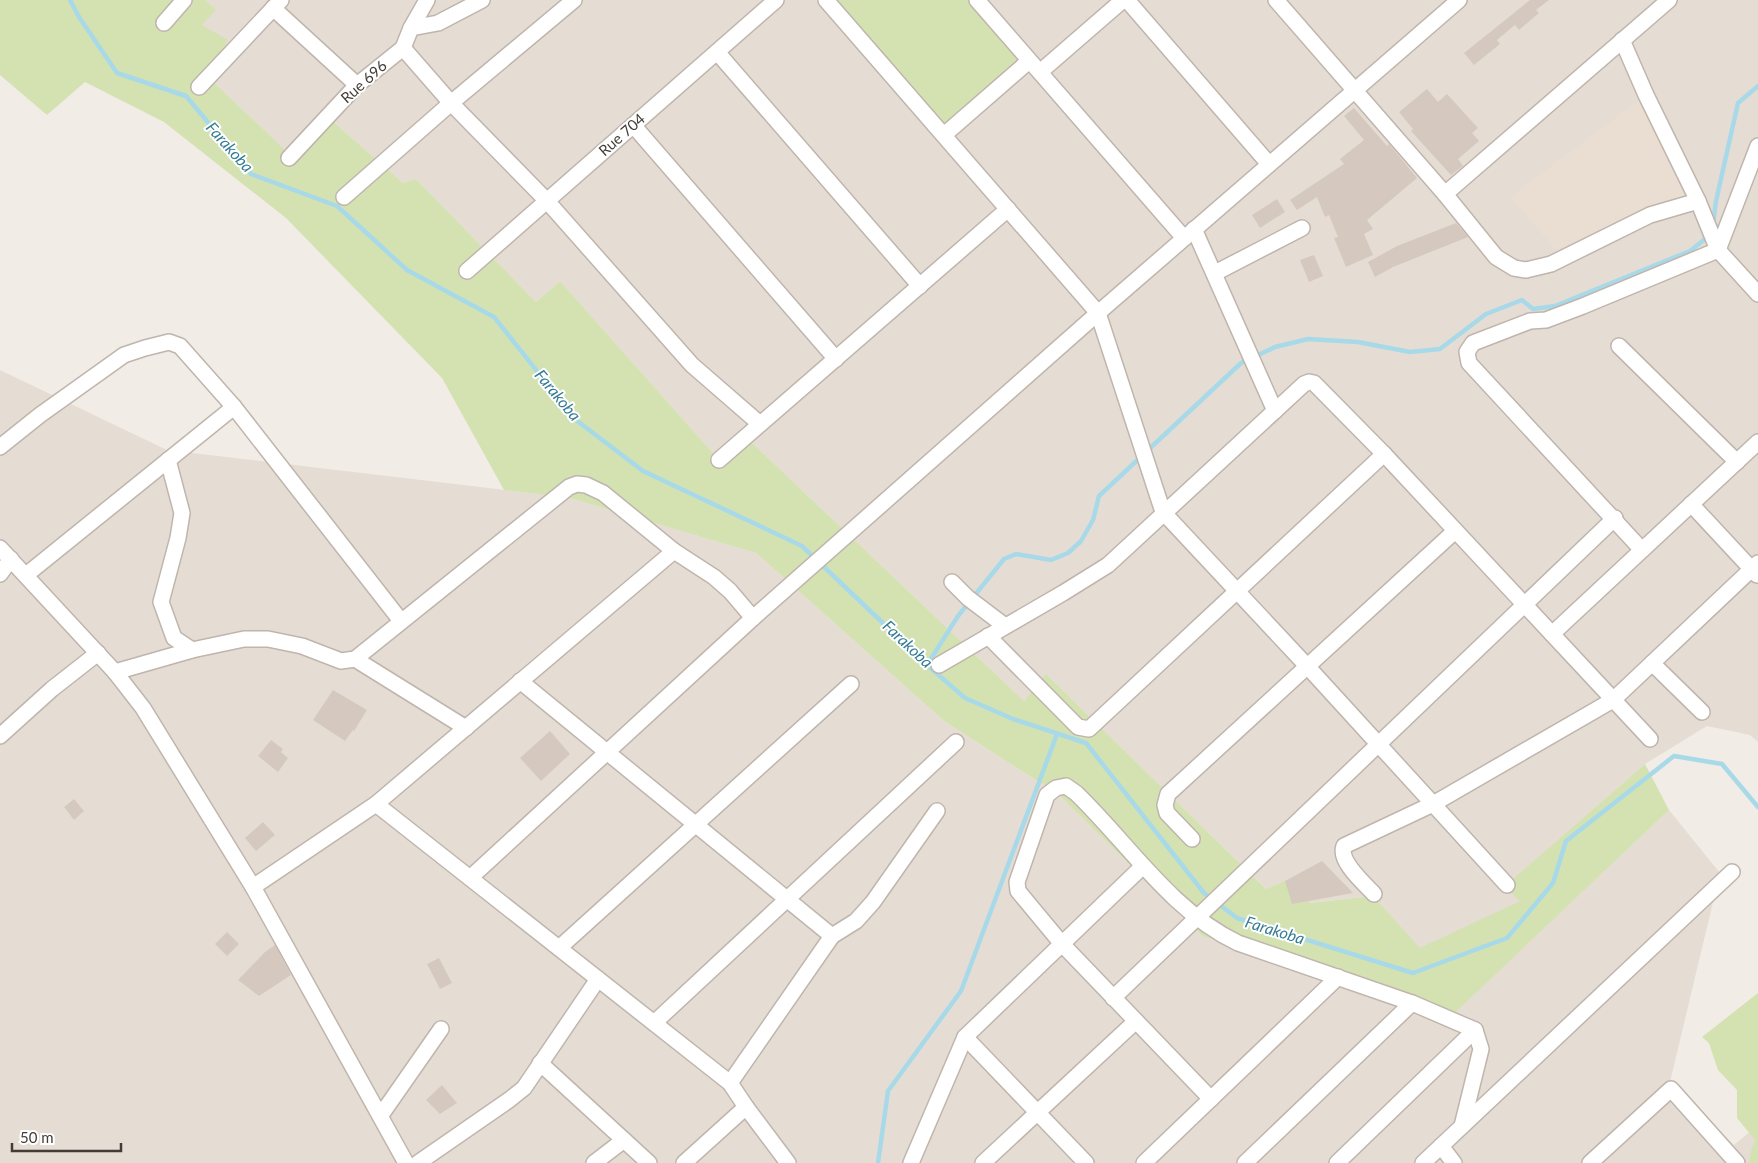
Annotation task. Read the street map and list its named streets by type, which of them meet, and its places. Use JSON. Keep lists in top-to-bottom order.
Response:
{
  "streets": {
    "street": ["Rue 696", "Rue 704"]
  },
  "water": ["Farakoba"],
  "scale_bar": "50 m"
}
